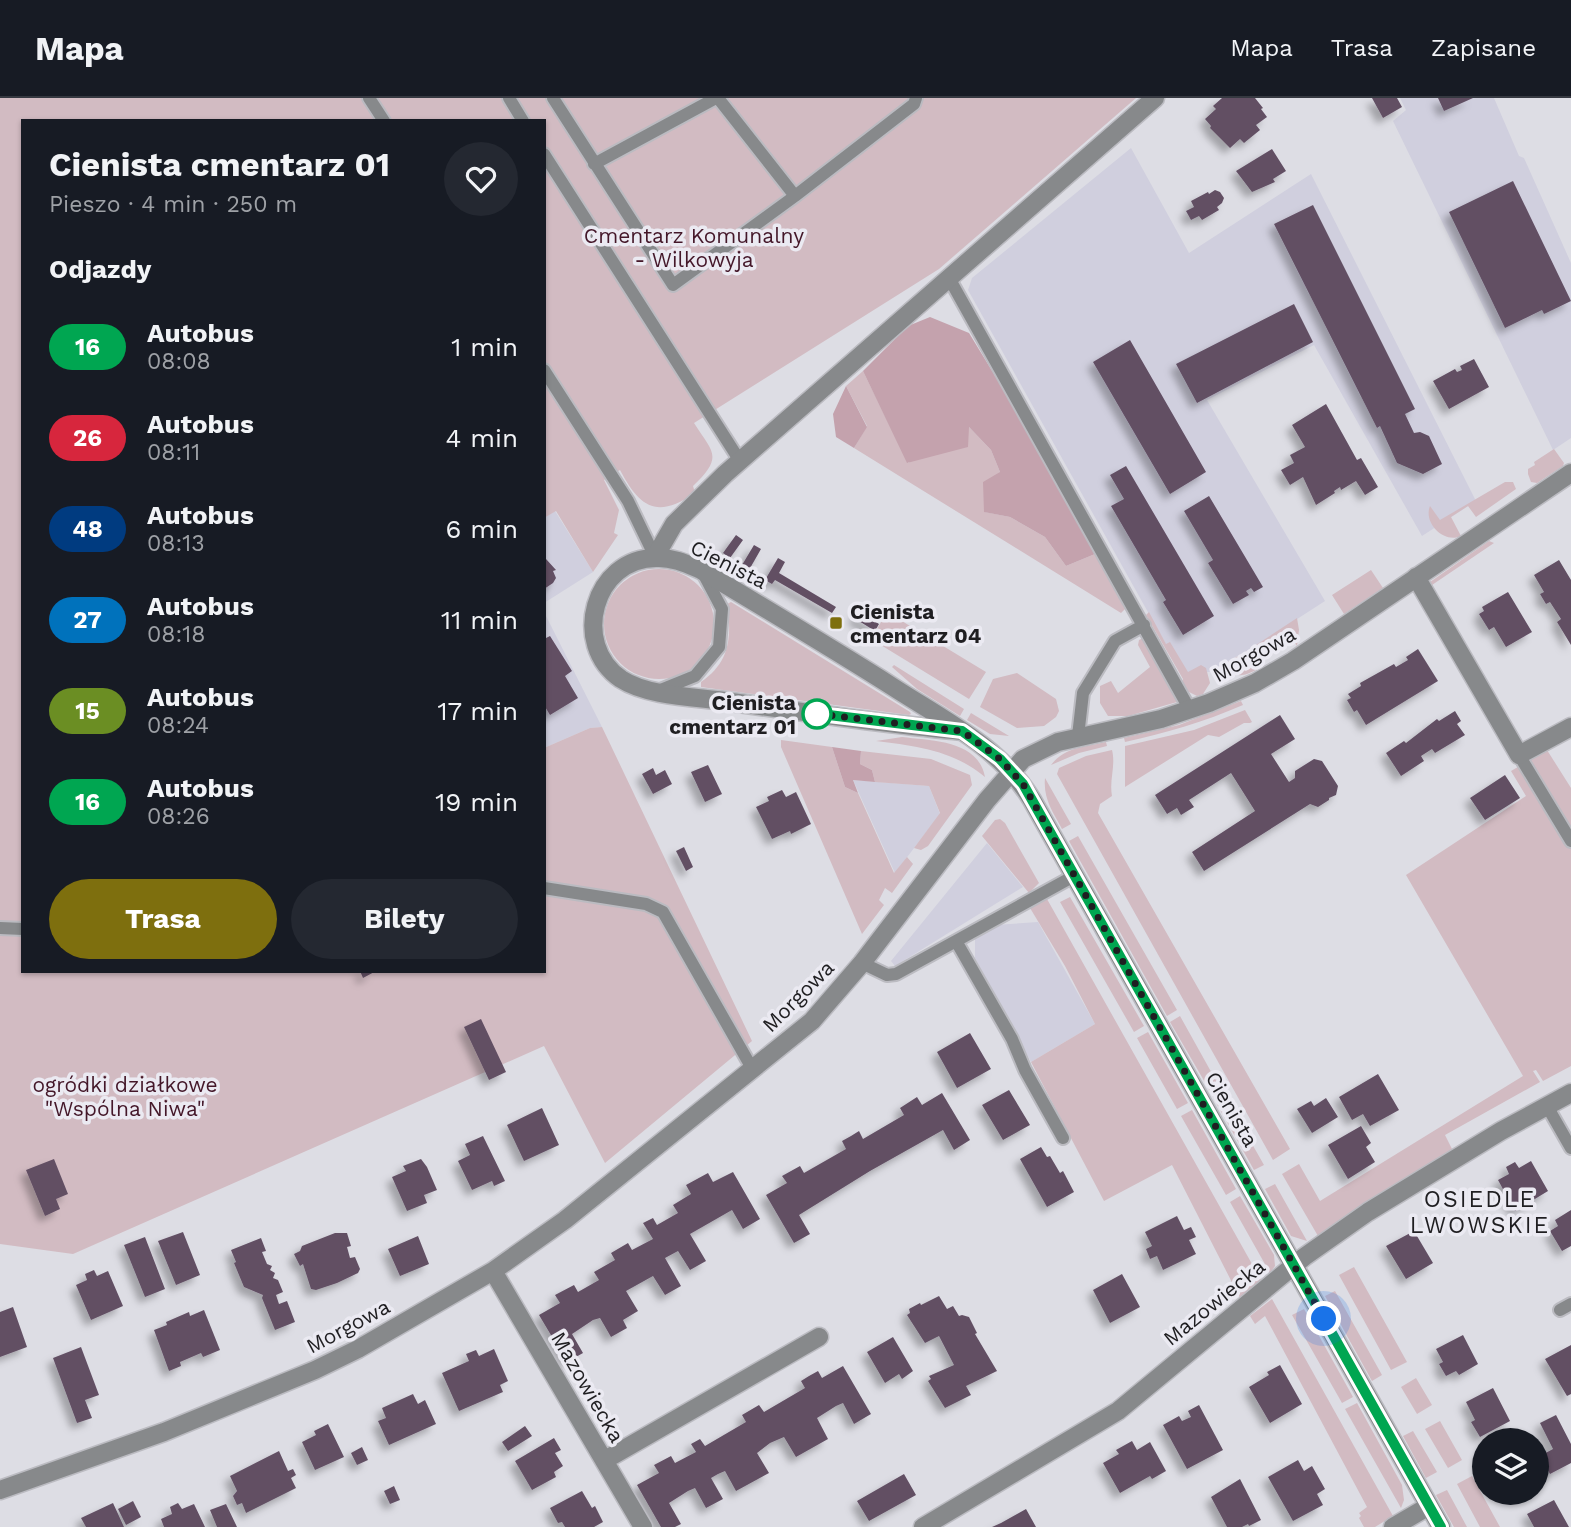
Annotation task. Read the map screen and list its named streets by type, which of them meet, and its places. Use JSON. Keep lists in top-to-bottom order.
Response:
{
  "streets": {
    "street": ["Cienista", "Morgowa", "Mazowiecka"]
  },
  "crossings": [
    ["Cienista", "Morgowa"],
    ["Cienista", "Mazowiecka"],
    ["Morgowa", "Mazowiecka"]
  ],
  "districts": ["OSIEDLE LWOWSKIE"],
  "parks": ["Cmentarz Komunalny - Wilkowyja", "ogródki działkowe \"Wspólna Niwa\""],
  "places": {
    "transit": ["Cienista cmentarz 04"],
    "other": ["Cienista cmentarz 01"]
  },
  "lines": ["bus line 16"],
  "page": {
    "header": "Mapa",
    "nav": ["Mapa", "Trasa", "Zapisane"],
    "heading": [
      ["Cienista cmentarz 01", "Pieszo · 4 min · 250 m"],
      "Odjazdy"
    ],
    "list": [
      {
        "mark": "16",
        "name": "Autobus",
        "note": "08:08",
        "value": "1 min"
      },
      {
        "mark": "26",
        "name": "Autobus",
        "note": "08:11",
        "value": "4 min"
      },
      {
        "mark": "48",
        "name": "Autobus",
        "note": "08:13",
        "value": "6 min"
      },
      {
        "mark": "27",
        "name": "Autobus",
        "note": "08:18",
        "value": "11 min"
      },
      {
        "mark": "15",
        "name": "Autobus",
        "note": "08:24",
        "value": "17 min"
      },
      {
        "mark": "16",
        "name": "Autobus",
        "note": "08:26",
        "value": "19 min"
      }
    ],
    "buttons": ["Trasa", "Bilety"]
  }
}
